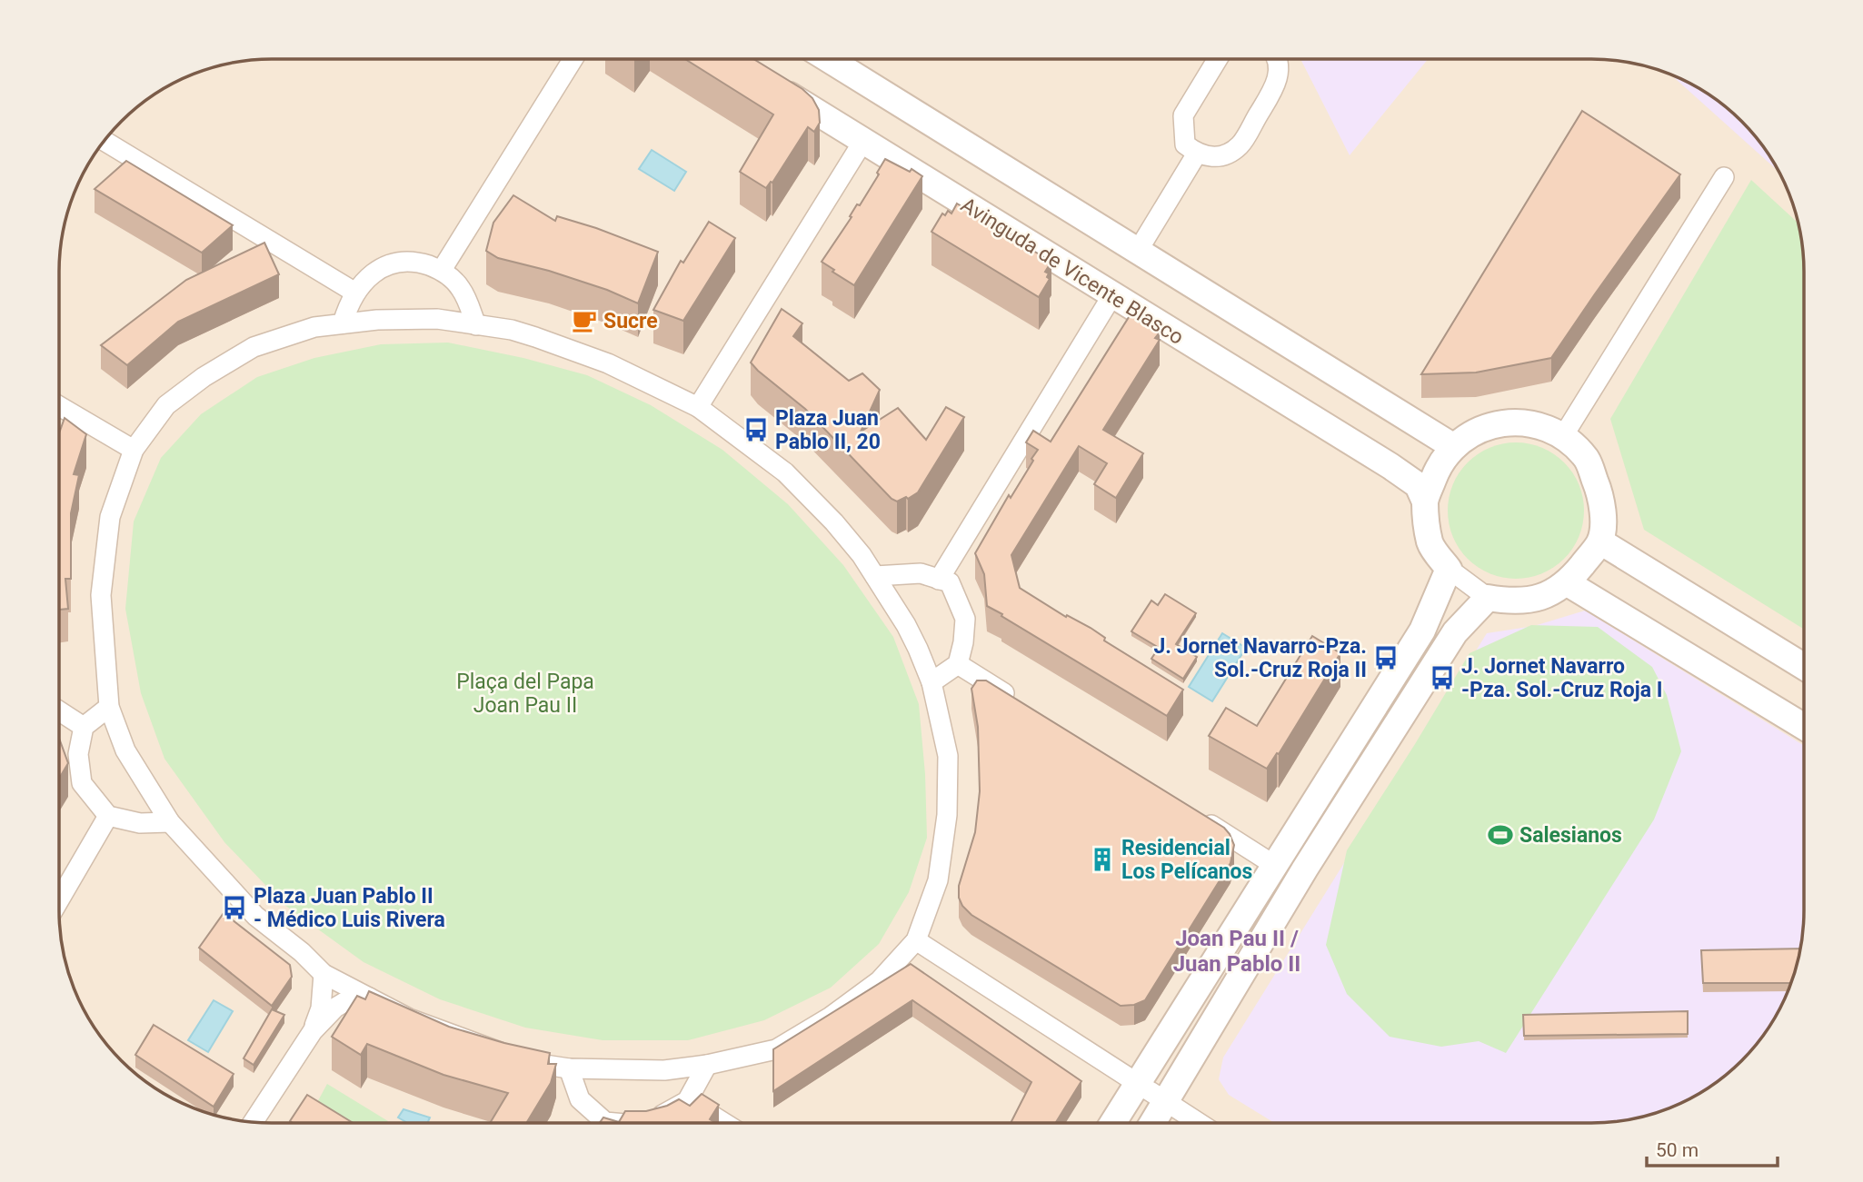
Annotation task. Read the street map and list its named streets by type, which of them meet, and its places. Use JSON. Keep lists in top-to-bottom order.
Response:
{
  "streets": {
    "street": ["Avinguda de Vicente Blasco"]
  },
  "districts": ["Joan Pau II / Juan Pablo II"],
  "parks": ["Plaça del Papa Joan Pau II"],
  "places": {
    "cafe": ["Sucre"],
    "bus stop": [
      "Plaza Juan Pablo II, 20",
      "J. Jornet Navarro-Pza. Sol.-Cruz Roja II",
      "J. Jornet Navarro -Pza. Sol.-Cruz Roja I",
      "Plaza Juan Pablo II - Médico Luis Rivera"
    ],
    "sports": ["Salesianos"],
    "building": ["Residencial Los Pelícanos"]
  },
  "scale_bar": "50 m"
}
